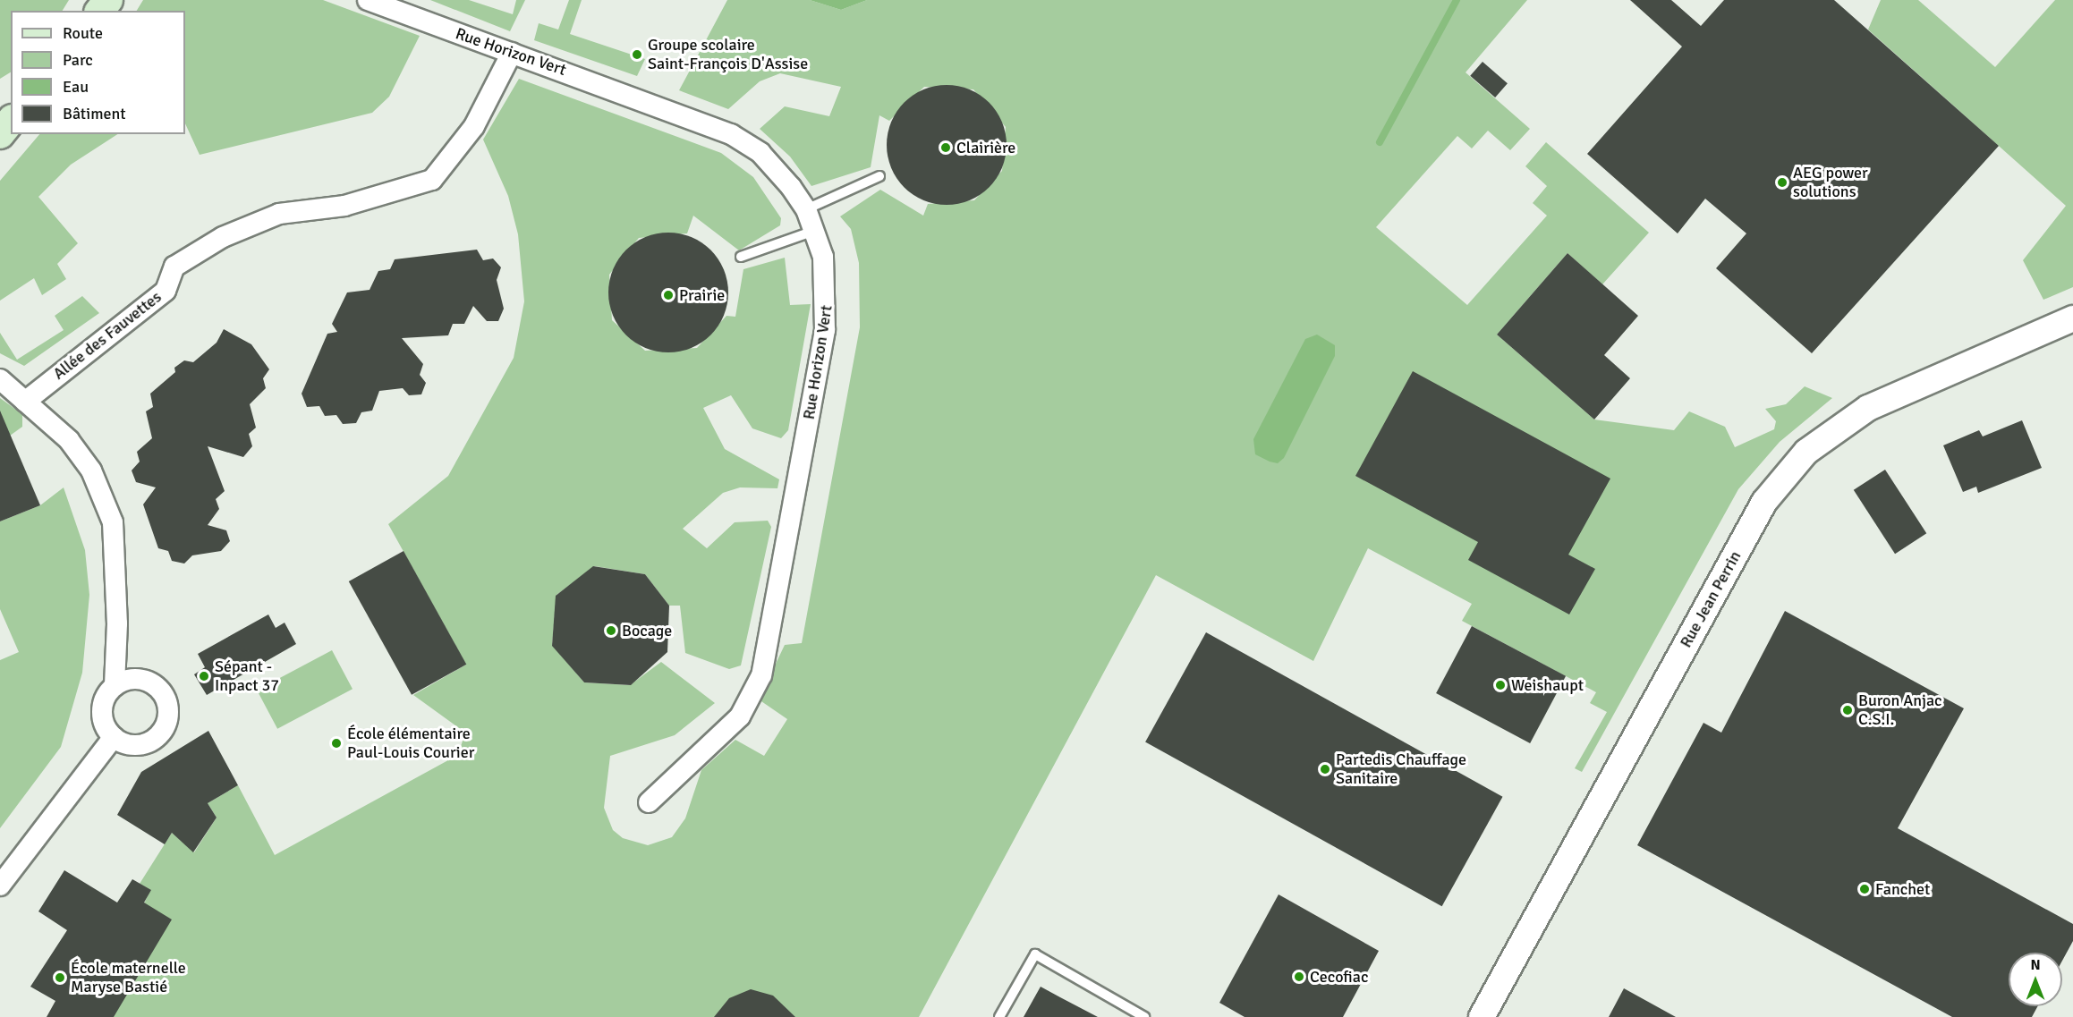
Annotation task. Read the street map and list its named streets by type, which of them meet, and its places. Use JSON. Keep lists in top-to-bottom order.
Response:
{
  "streets": {
    "street": ["Rue Horizon Vert", "Allée des Fauvettes", "Rue Jean Perrin"]
  },
  "crossings": [
    ["Rue Horizon Vert", "Allée des Fauvettes"]
  ],
  "places": [
    "Groupe scolaire Saint-François D'Assise",
    "Clairière",
    "AEG power solutions",
    "Prairie",
    "Bocage",
    "Sépant - Inpact 37",
    "Weishaupt",
    "Buron Anjac C.S.I.",
    "École élémentaire Paul-Louis Courier",
    "Partedis Chauffage Sanitaire",
    "Fanchet",
    "Cecofiac",
    "École maternelle Maryse Bastié"
  ],
  "legend": [
    "Route",
    "Parc",
    "Eau",
    "Bâtiment"
  ],
  "north": "top"
}
